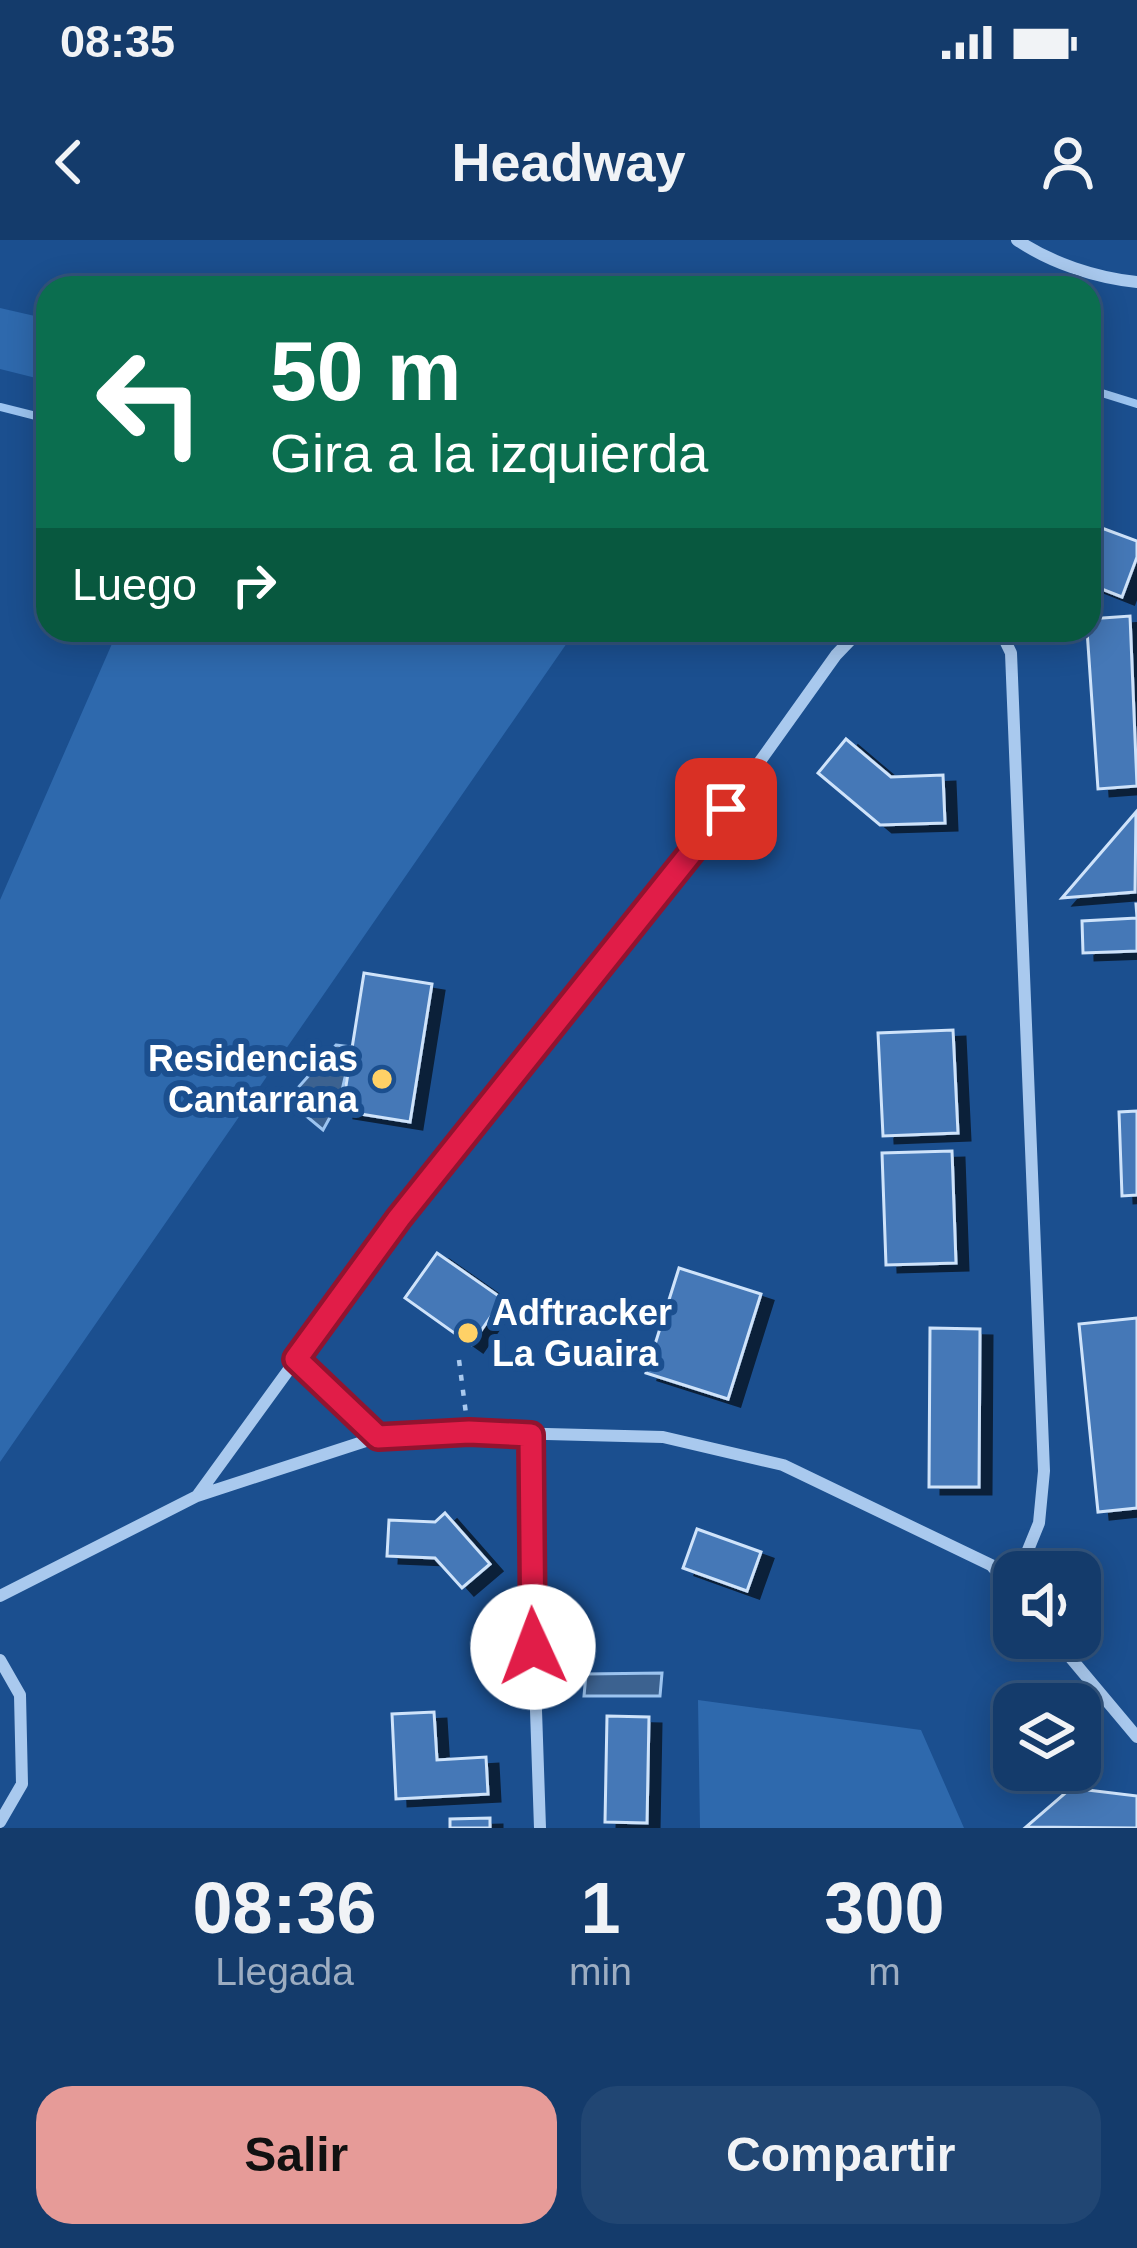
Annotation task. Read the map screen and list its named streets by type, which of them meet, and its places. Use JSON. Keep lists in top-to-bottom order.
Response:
{
  "places": ["Residencias Cantarrana", "Adftracker La Guaira"],
  "page": {
    "status": "08:35",
    "header": "Headway",
    "turn": ["50 m", "Gira a la izquierda"],
    "then": "Luego",
    "eta": [
      "08:36",
      "Llegada",
      "1",
      "min",
      "300",
      "m"
    ],
    "buttons": ["Salir", "Compartir"]
  }
}
